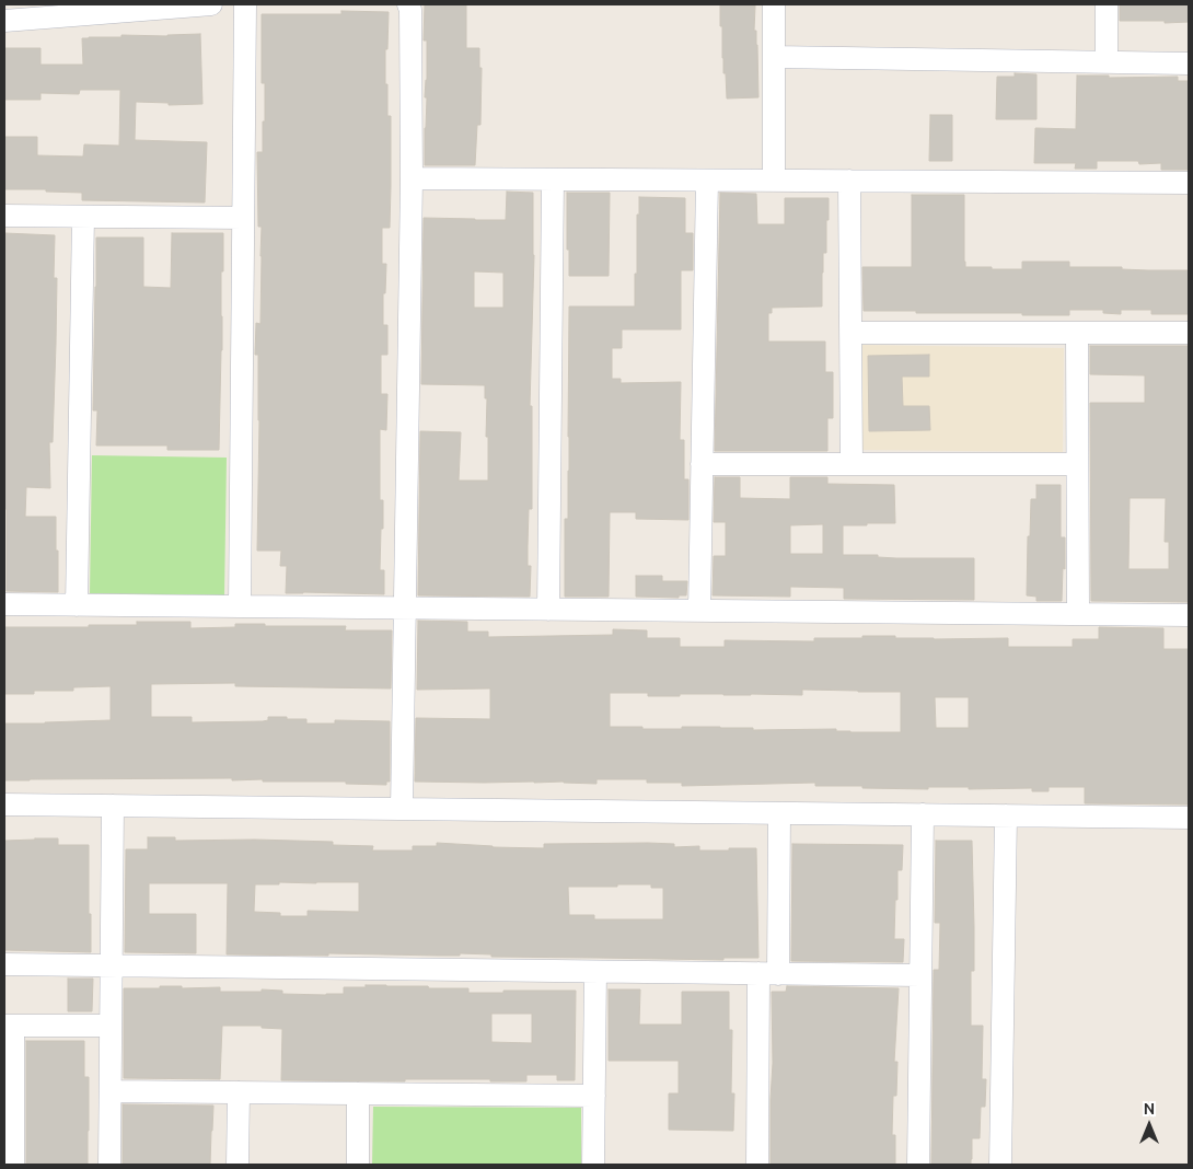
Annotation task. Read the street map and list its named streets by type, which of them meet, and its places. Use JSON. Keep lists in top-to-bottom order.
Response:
{
  "north": "top"
}
